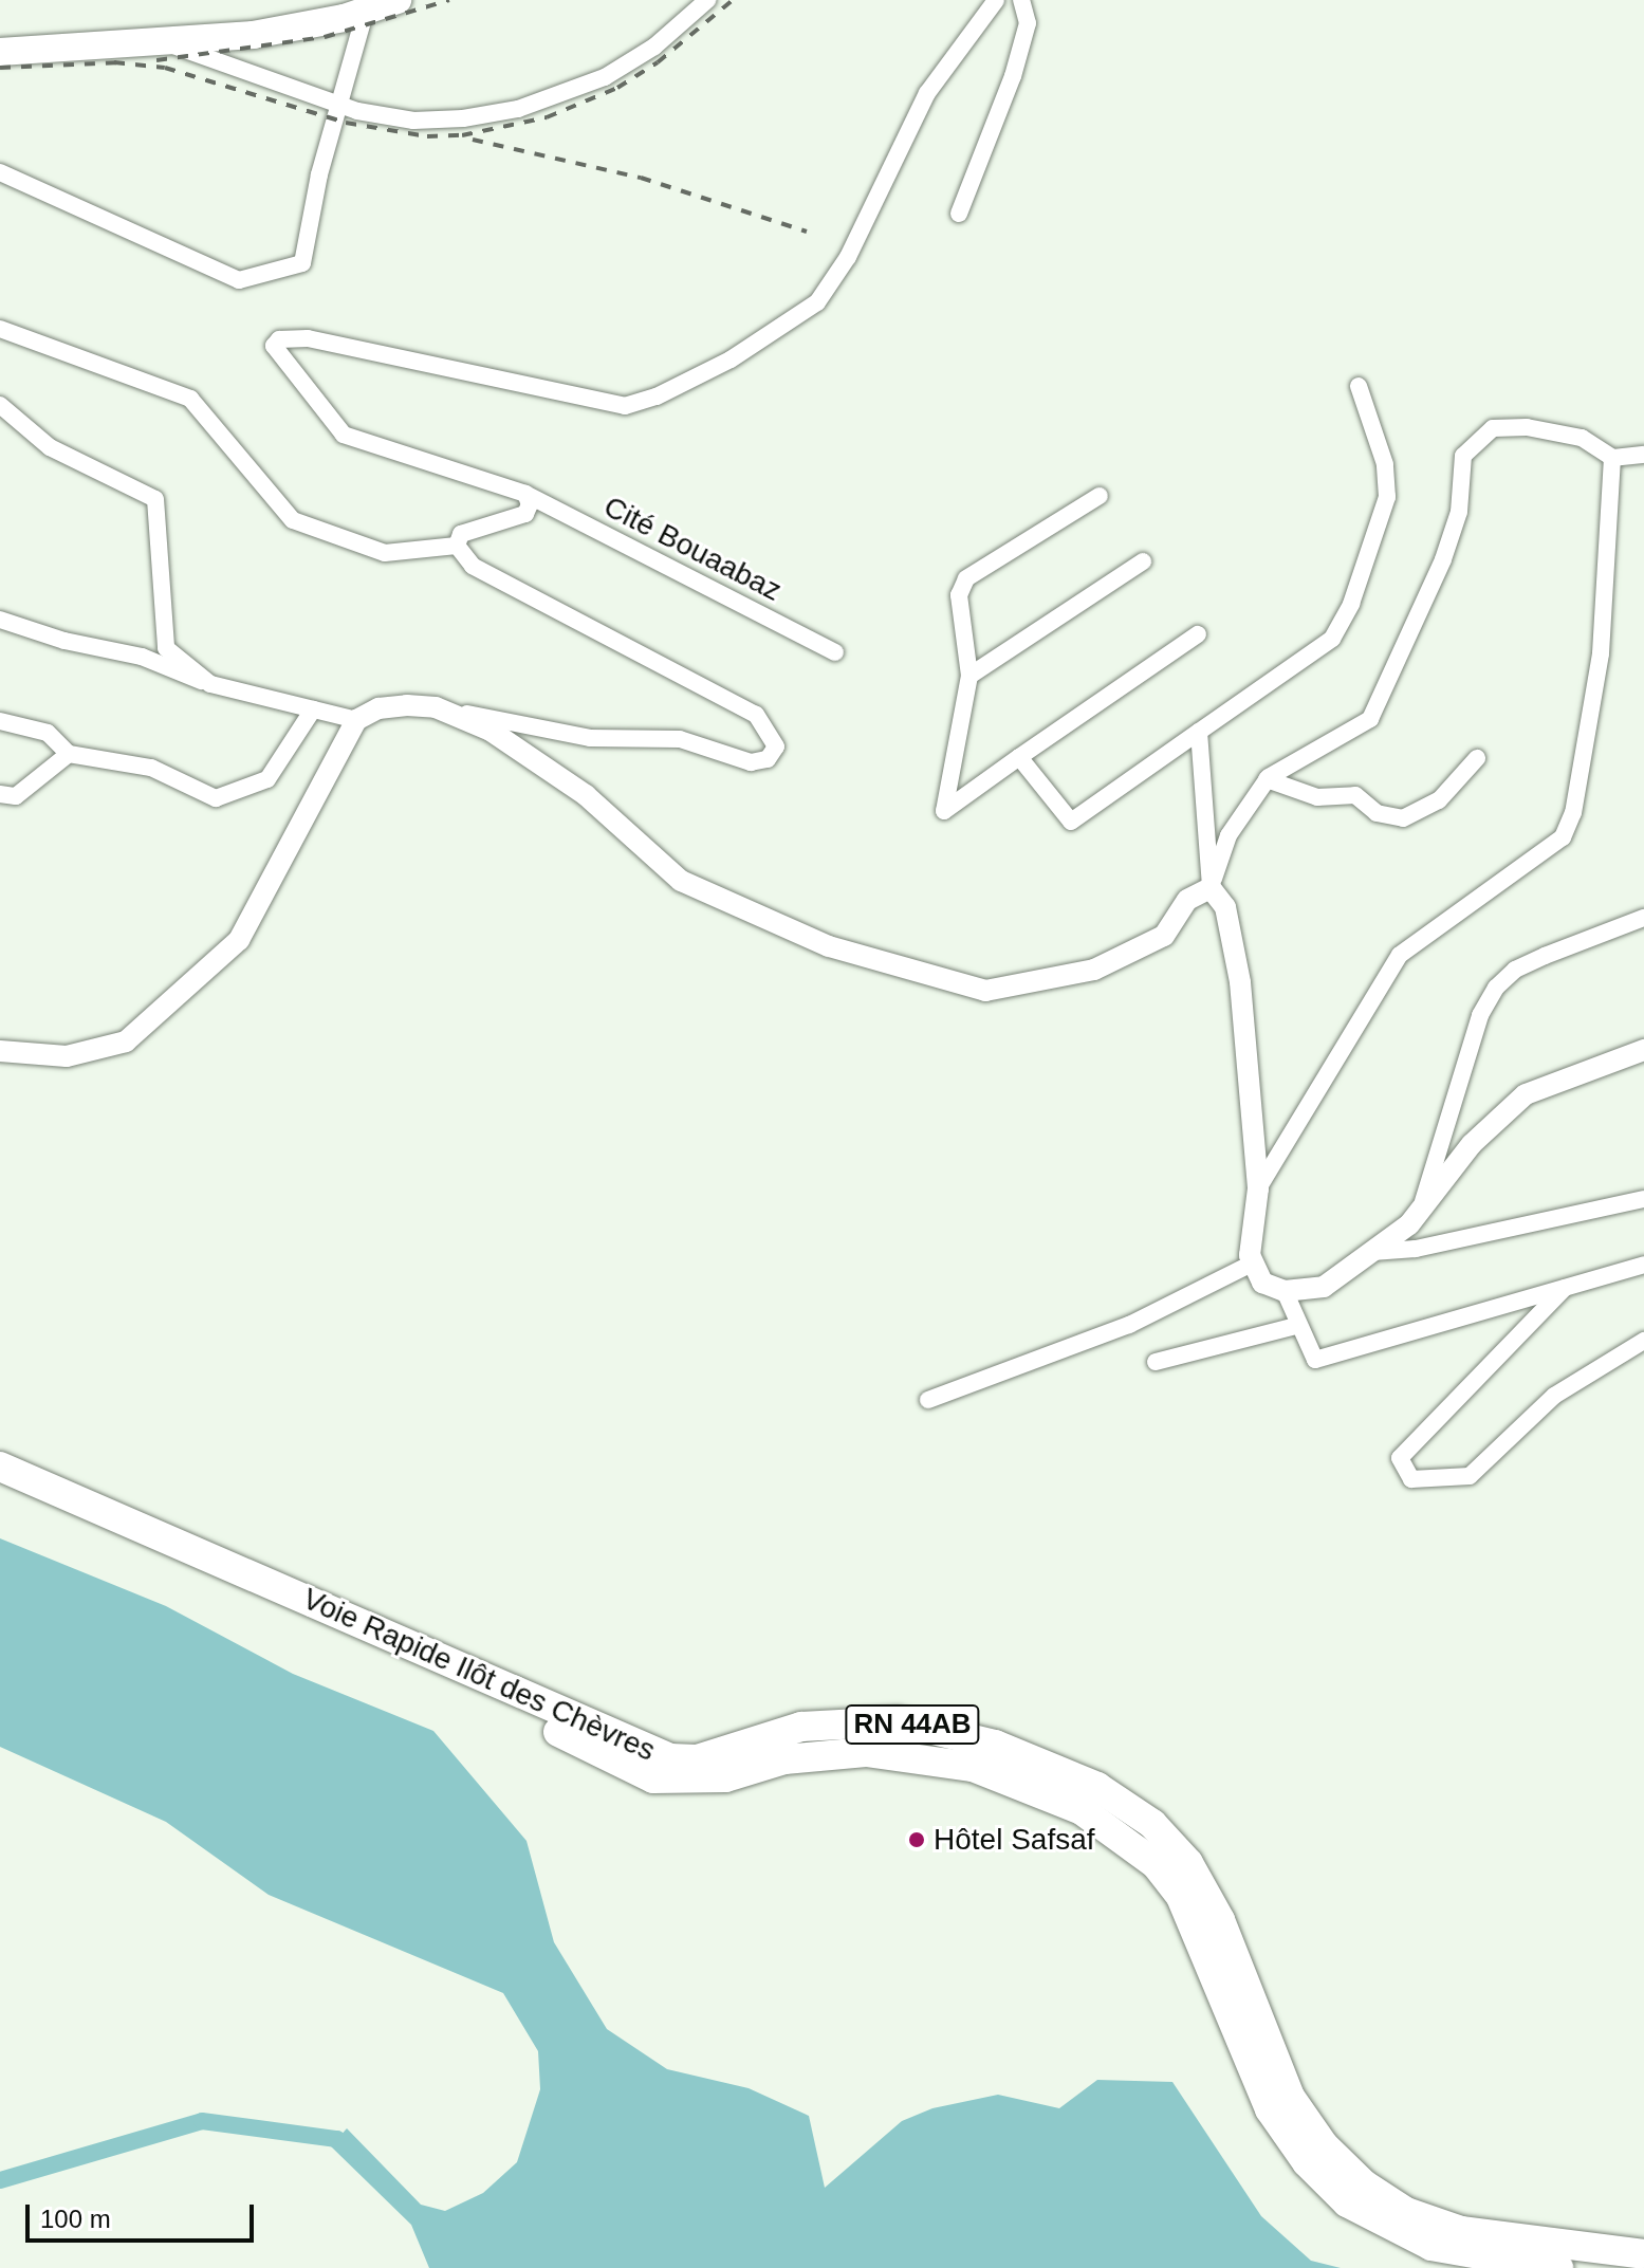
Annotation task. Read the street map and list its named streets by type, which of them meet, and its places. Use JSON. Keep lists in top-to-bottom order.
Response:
{
  "streets": {
    "highway": ["Voie Rapide Ilôt des Chèvres", "RN 44AB"],
    "street": ["Cité Bouaabaz"]
  },
  "places": ["Hôtel Safsaf"],
  "scale_bar": "100 m"
}
